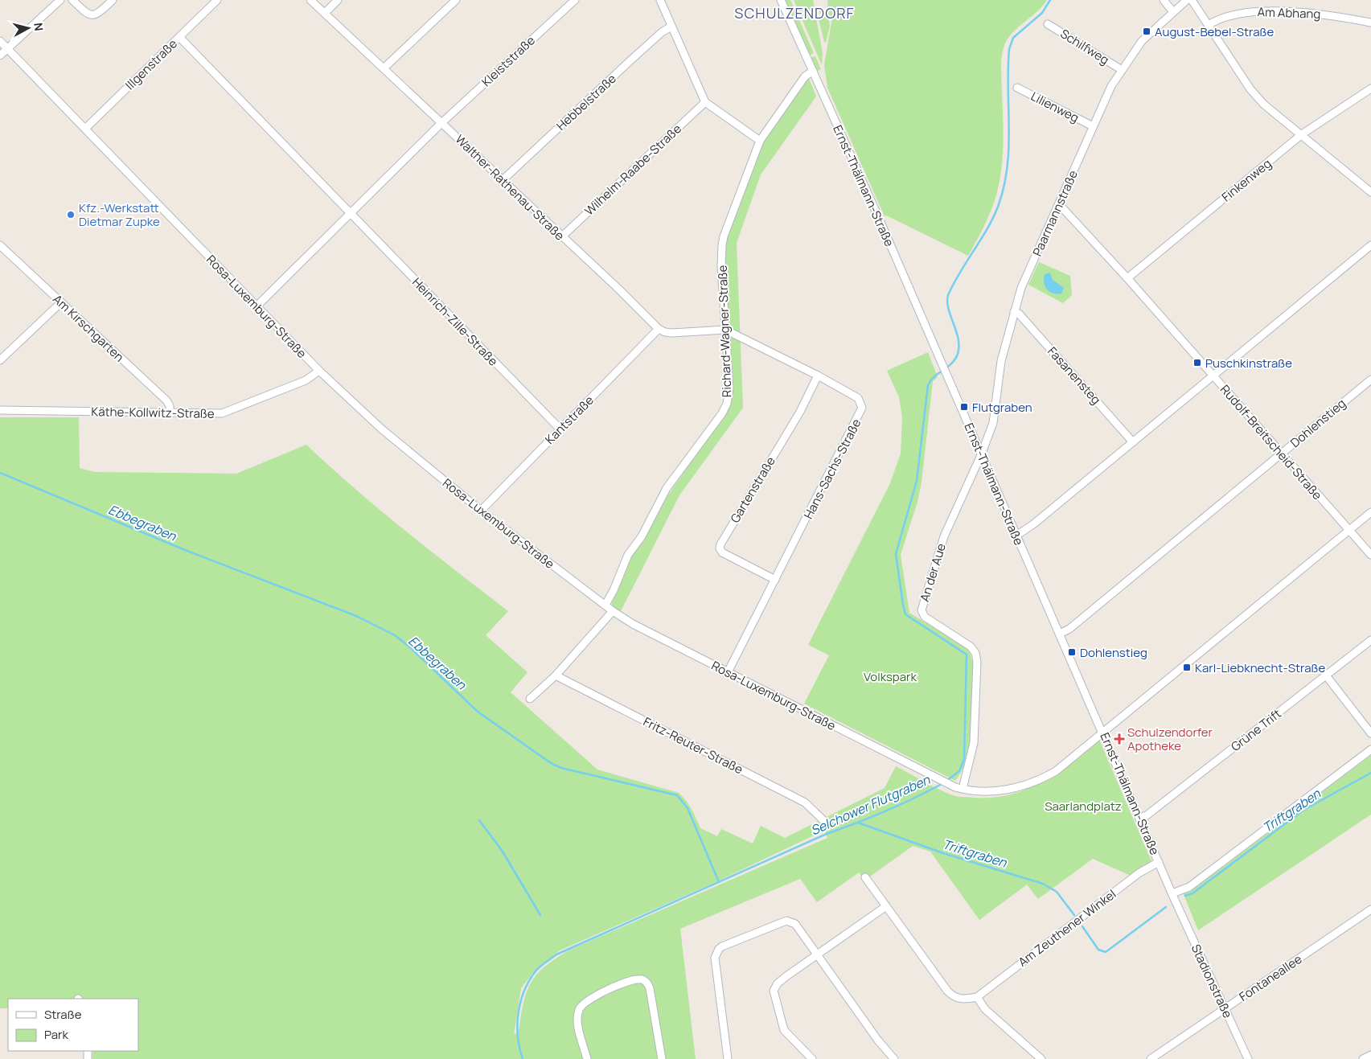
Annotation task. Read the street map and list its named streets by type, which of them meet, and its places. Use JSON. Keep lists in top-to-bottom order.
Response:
{
  "streets": {
    "street": [
      "Am Abhang",
      "Schilfweg",
      "Kleiststraße",
      "Illgenstraße",
      "Hebbelstraße",
      "Lilienweg",
      "Wilhelm-Raabe-Straße",
      "Finkenweg",
      "Ernst-Thälmann-Straße",
      "Walther-Rathenau-Straße",
      "Paarmannstraße",
      "Rosa-Luxemburg-Straße",
      "Heinrich-Zille-Straße",
      "Am Kirschgarten",
      "Richard-Wagner-Straße",
      "Fasanensteg",
      "Käthe-Kollwitz-Straße",
      "Kantstraße",
      "Dohlenstieg",
      "Rudolf-Breitscheid-Straße",
      "Hans-Sachs-Straße",
      "Gartenstraße",
      "An der Aue",
      "Grüne Trift",
      "Fritz-Reuter-Straße",
      "Am Zeuthener Winkel",
      "Fontaneallee",
      "Stadionstraße"
    ]
  },
  "crossings": [
    ["Schilfweg", "Paarmannstraße"],
    ["Kleiststraße", "Walther-Rathenau-Straße"],
    ["Illgenstraße", "Rosa-Luxemburg-Straße"],
    ["Illgenstraße", "Heinrich-Zille-Straße"],
    ["Hebbelstraße", "Walther-Rathenau-Straße"],
    ["Lilienweg", "Paarmannstraße"],
    ["Wilhelm-Raabe-Straße", "Walther-Rathenau-Straße"],
    ["Finkenweg", "Rudolf-Breitscheid-Straße"],
    ["Ernst-Thälmann-Straße", "Paarmannstraße"],
    ["Ernst-Thälmann-Straße", "Rosa-Luxemburg-Straße"],
    ["Ernst-Thälmann-Straße", "Richard-Wagner-Straße"],
    ["Ernst-Thälmann-Straße", "Dohlenstieg"],
    ["Ernst-Thälmann-Straße", "An der Aue"],
    ["Ernst-Thälmann-Straße", "Grüne Trift"],
    ["Ernst-Thälmann-Straße", "Am Zeuthener Winkel"],
    ["Ernst-Thälmann-Straße", "Stadionstraße"],
    ["Walther-Rathenau-Straße", "Kantstraße"],
    ["Paarmannstraße", "Fasanensteg"],
    ["Paarmannstraße", "Rudolf-Breitscheid-Straße"],
    ["Paarmannstraße", "An der Aue"],
    ["Rosa-Luxemburg-Straße", "Richard-Wagner-Straße"],
    ["Rosa-Luxemburg-Straße", "Käthe-Kollwitz-Straße"],
    ["Rosa-Luxemburg-Straße", "Kantstraße"],
    ["Rosa-Luxemburg-Straße", "Hans-Sachs-Straße"],
    ["Rosa-Luxemburg-Straße", "An der Aue"],
    ["Heinrich-Zille-Straße", "Kantstraße"],
    ["Am Kirschgarten", "Käthe-Kollwitz-Straße"],
    ["Richard-Wagner-Straße", "Hans-Sachs-Straße"],
    ["Dohlenstieg", "Rudolf-Breitscheid-Straße"],
    ["Hans-Sachs-Straße", "Gartenstraße"],
    ["Fontaneallee", "Stadionstraße"]
  ],
  "districts": ["SCHULZENDORF"],
  "water": ["Ebbegraben", "Selchower Flutgraben", "Triftgraben"],
  "parks": ["Volkspark", "Saarlandplatz"],
  "places": {
    "transit": [
      "August-Bebel-Straße",
      "Puschkinstraße",
      "Flutgraben",
      "Dohlenstieg",
      "Karl-Liebknecht-Straße"
    ],
    "other": ["Kfz.-Werkstatt Dietmar Zupke"],
    "health": ["Schulzendorfer Apotheke"]
  },
  "legend": ["Straße", "Park"],
  "north": "right"
}
